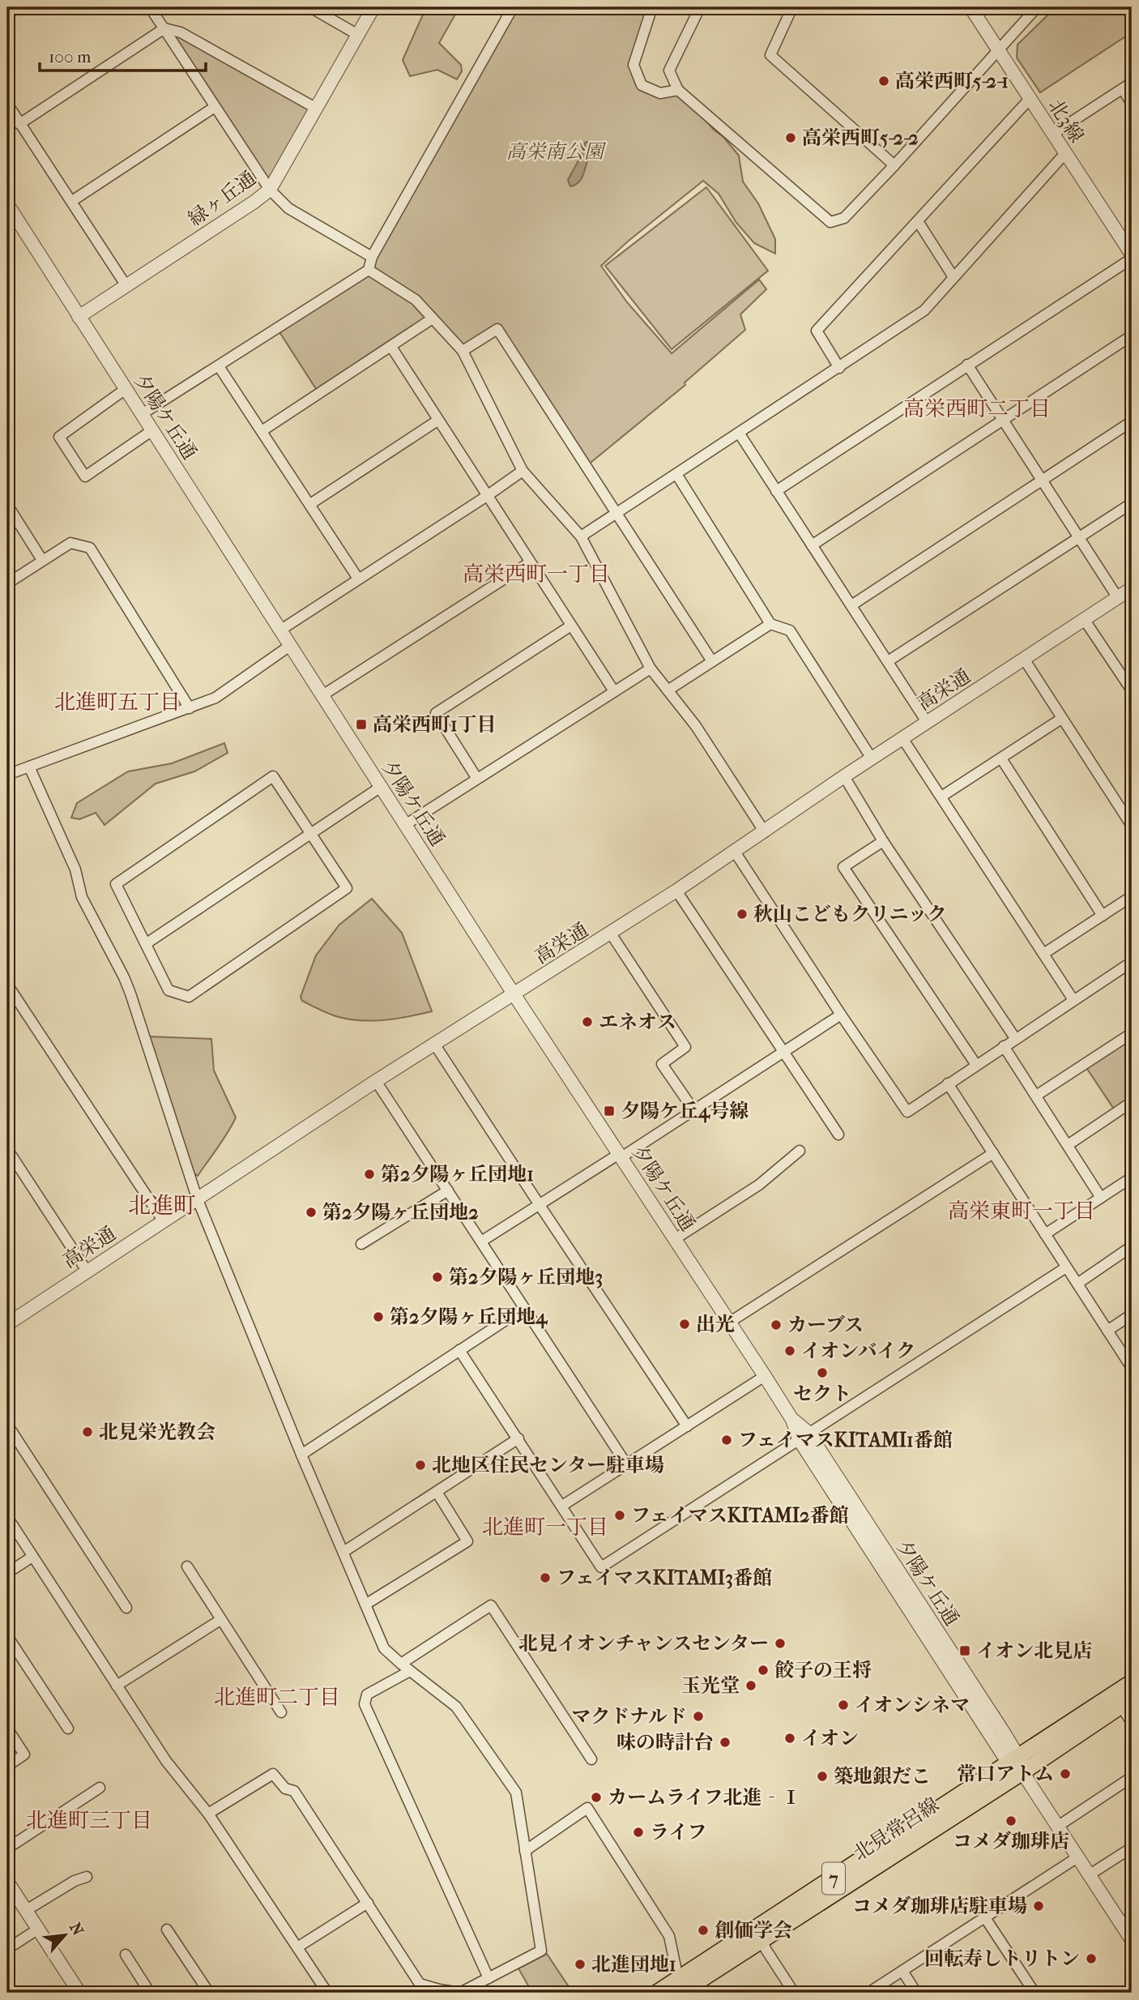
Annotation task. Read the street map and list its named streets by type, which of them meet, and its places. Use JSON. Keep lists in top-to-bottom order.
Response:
{
  "streets": {
    "main road": ["北見常呂線", "7"],
    "street": [
      "北3線",
      "緑ヶ丘通",
      "夕陽ケ丘通",
      "高栄通"
    ]
  },
  "crossings": [
    ["緑ヶ丘通", "夕陽ケ丘通"],
    ["夕陽ケ丘通", "高栄通"],
    ["夕陽ケ丘通", "北見常呂線"]
  ],
  "districts": [
    "高栄西町二丁目",
    "高栄西町一丁目",
    "北進町五丁目",
    "北進町",
    "高栄東町一丁目",
    "北進町一丁目",
    "北進町二丁目",
    "北進町三丁目"
  ],
  "parks": ["高栄南公園"],
  "places": {
    "other": [
      "高栄西町5-2-1",
      "高栄西町5-2-2",
      "秋山こどもクリニック",
      "エネオス",
      "第2夕陽ヶ丘団地1",
      "第2夕陽ヶ丘団地2",
      "第2夕陽ヶ丘団地3",
      "第2夕陽ヶ丘団地4",
      "出光",
      "カーブス",
      "イオンバイク",
      "セクト",
      "北見栄光教会",
      "フェイマスKITAMI1番館",
      "北地区住民センター駐車場",
      "フェイマスKITAMI2番館",
      "フェイマスKITAMI3番館",
      "北見イオンチャンスセンター",
      "餃子の王将",
      "玉光堂",
      "イオンシネマ",
      "マクドナルド",
      "イオン",
      "味の時計台",
      "常口アトム",
      "築地銀だこ",
      "カームライフ北進‐Ⅰ",
      "コメダ珈琲店",
      "ライフ",
      "コメダ珈琲店駐車場",
      "創価学会",
      "回転寿しトリトン",
      "北進団地1"
    ],
    "transit": ["高栄西町1丁目", "夕陽ケ丘4号線", "イオン北見店"]
  },
  "scale_bar": "100 m",
  "north": "top right"
}
